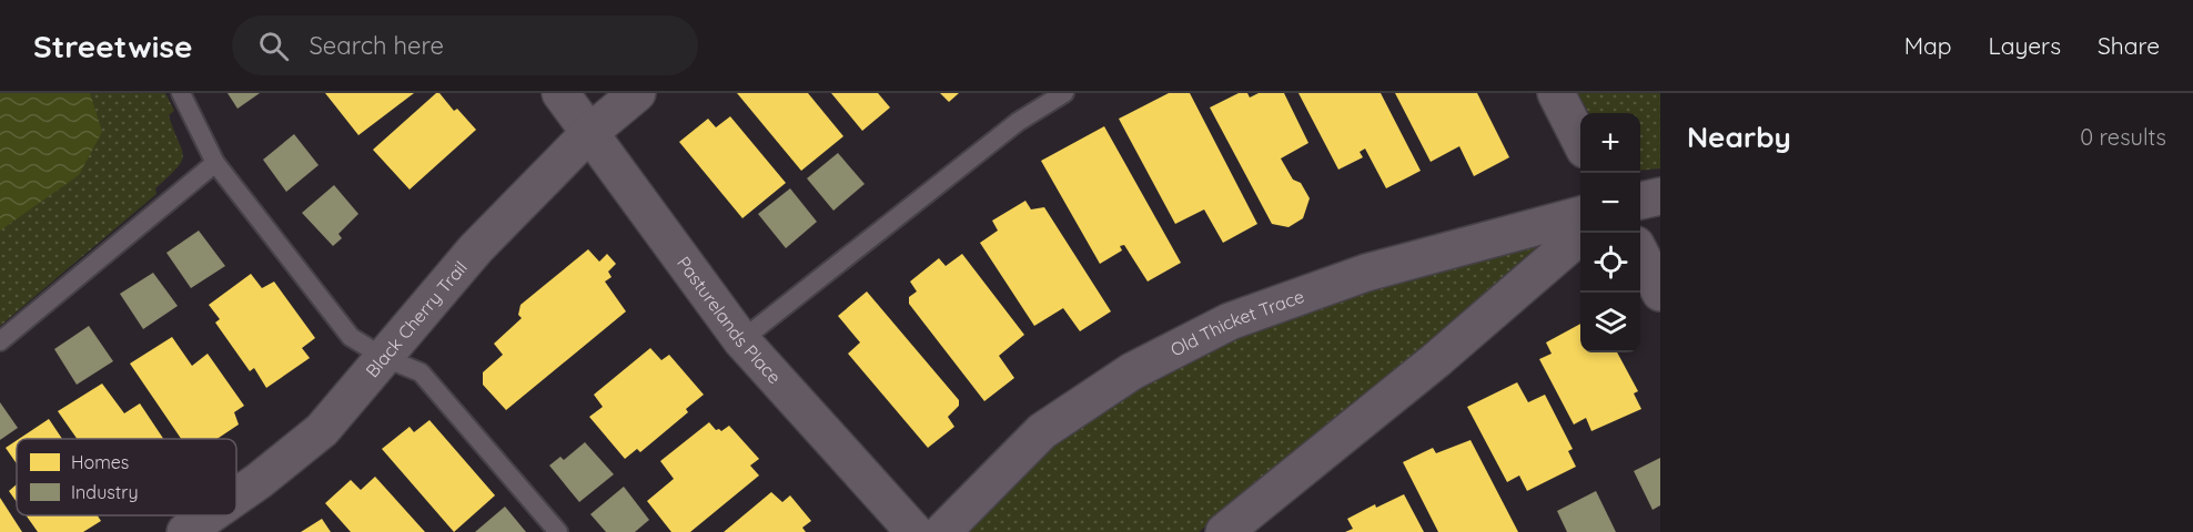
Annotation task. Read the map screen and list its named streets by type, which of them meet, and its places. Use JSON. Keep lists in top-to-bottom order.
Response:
{
  "streets": {
    "street": ["Pasturelands Place", "Black Cherry Trail", "Old Thicket Trace"]
  },
  "crossings": [
    ["Pasturelands Place", "Black Cherry Trail"]
  ],
  "legend": ["Homes", "Industry"],
  "page": {
    "header": "Streetwise",
    "search": "Search here",
    "nav": ["Map", "Layers", "Share"],
    "heading": ["Nearby", "0 results"],
    "map_buttons": ["+", "−"]
  }
}
